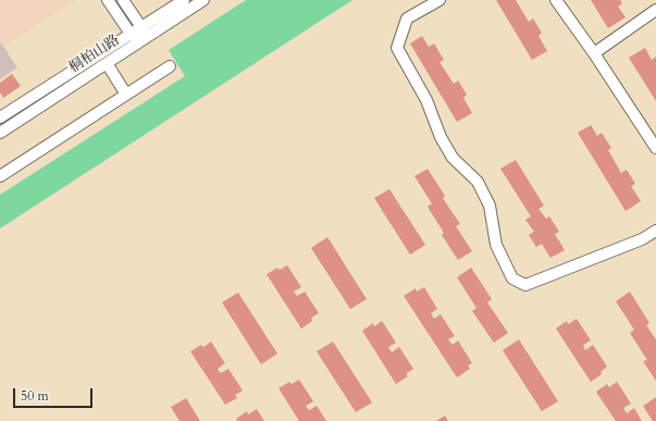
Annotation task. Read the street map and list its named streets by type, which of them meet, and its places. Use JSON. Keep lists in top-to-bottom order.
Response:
{
  "streets": {
    "street": ["桐柏山路"]
  },
  "scale_bar": "50 m"
}
